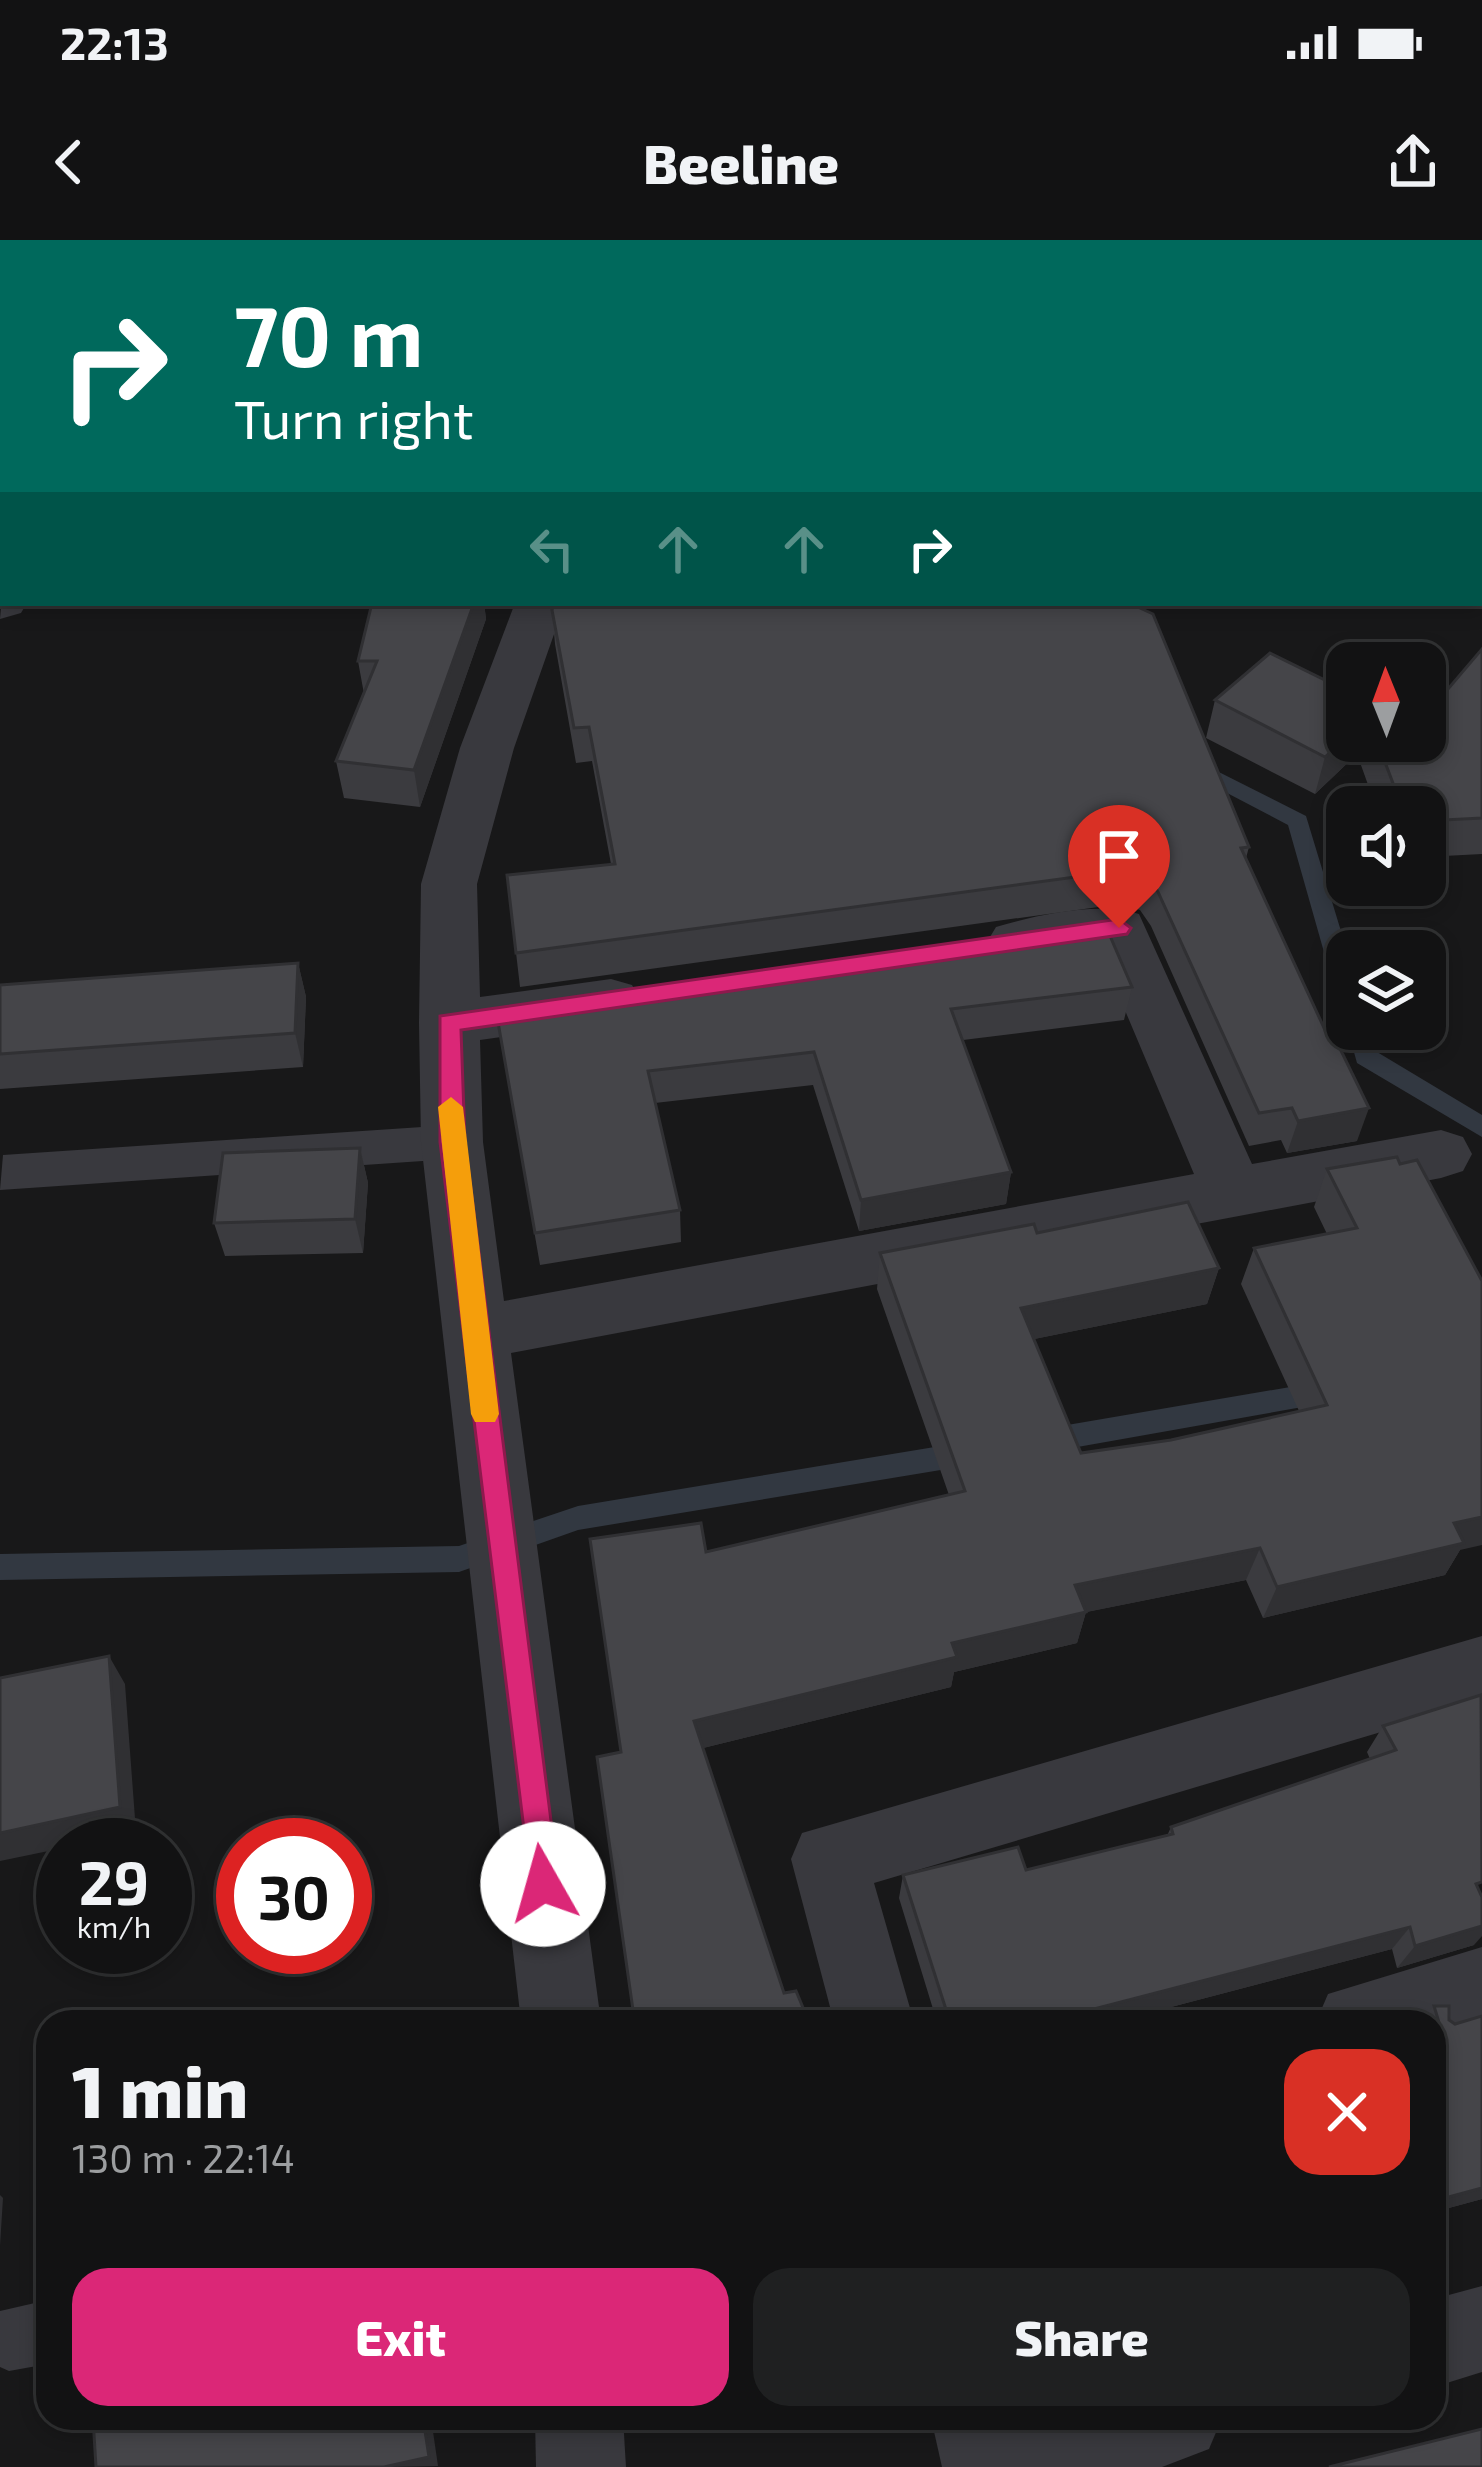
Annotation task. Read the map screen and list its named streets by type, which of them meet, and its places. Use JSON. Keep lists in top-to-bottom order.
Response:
{
  "north": "top",
  "page": {
    "status": "22:13",
    "header": "Beeline",
    "turn": ["70 m", "Turn right"],
    "speed": "29 km/h",
    "limit": "30",
    "heading": ["1 min", "130 m · 22:14"],
    "buttons": ["Exit", "Share"]
  }
}
